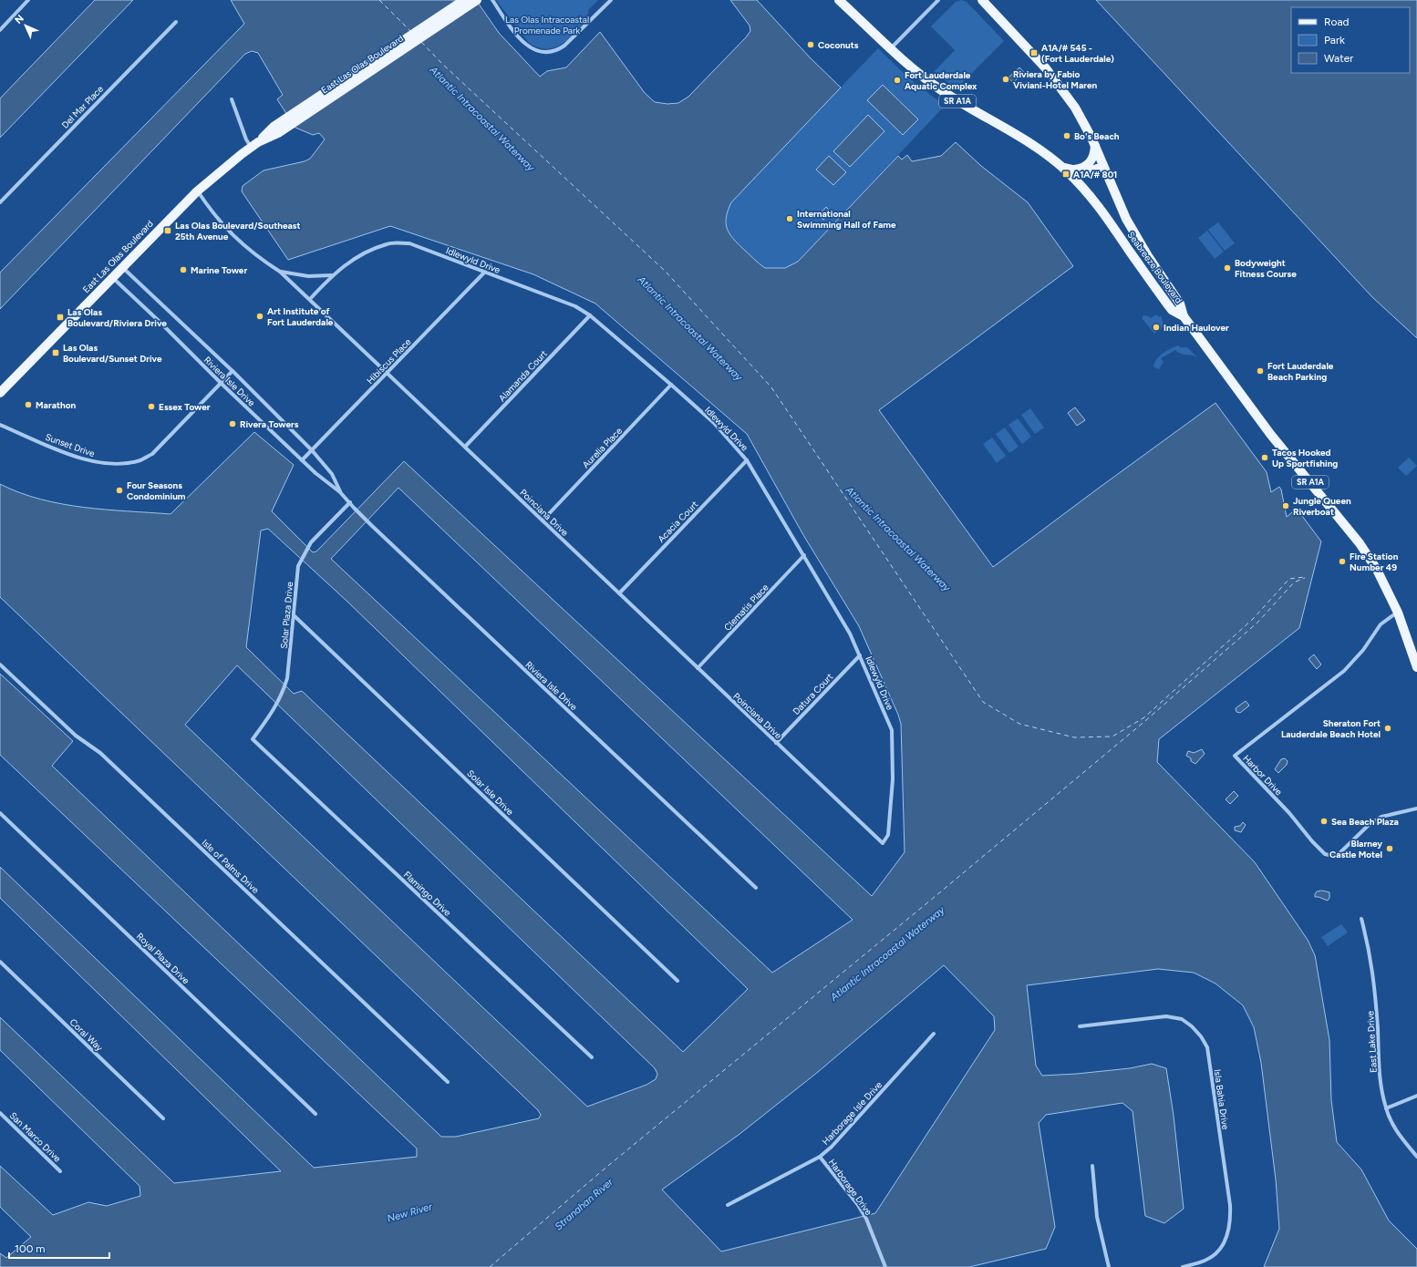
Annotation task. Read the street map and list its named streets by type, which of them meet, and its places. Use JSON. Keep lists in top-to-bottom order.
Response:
{
  "streets": {
    "main road": ["East Las Olas Boulevard", "SR A1A", "Seabreeze Boulevard"],
    "street": [
      "Del Mar Place",
      "Idlewyld Drive",
      "Hibiscus Place",
      "Alamanda Court",
      "Riviera Isle Drive",
      "Sunset Drive",
      "Aurelia Place",
      "Poinciana Drive",
      "Acacia Court",
      "Clematis Place",
      "Solar Plaza Drive",
      "Datura Court",
      "Harbor Drive",
      "Solar Isle Drive",
      "Isle of Palms Drive",
      "Flamingo Drive",
      "Royal Plaza Drive",
      "Coral Way",
      "East Lake Drive",
      "Isla Bahia Drive",
      "Harborage Isle Drive",
      "San Marco Drive",
      "Harborage Drive"
    ]
  },
  "crossings": [
    ["East Las Olas Boulevard", "Riviera Isle Drive"],
    ["East Las Olas Boulevard", "Poinciana Drive"],
    ["SR A1A", "Seabreeze Boulevard"],
    ["Idlewyld Drive", "Hibiscus Place"],
    ["Idlewyld Drive", "Alamanda Court"],
    ["Idlewyld Drive", "Aurelia Place"],
    ["Idlewyld Drive", "Poinciana Drive"],
    ["Idlewyld Drive", "Acacia Court"],
    ["Idlewyld Drive", "Clematis Place"],
    ["Idlewyld Drive", "Datura Court"],
    ["Seabreeze Boulevard", "Harbor Drive"],
    ["Hibiscus Place", "Riviera Isle Drive"],
    ["Hibiscus Place", "Poinciana Drive"],
    ["Alamanda Court", "Poinciana Drive"],
    ["Riviera Isle Drive", "Sunset Drive"],
    ["Riviera Isle Drive", "Solar Plaza Drive"],
    ["Aurelia Place", "Poinciana Drive"],
    ["Poinciana Drive", "Acacia Court"],
    ["Poinciana Drive", "Clematis Place"],
    ["Poinciana Drive", "Datura Court"],
    ["Solar Plaza Drive", "Solar Isle Drive"],
    ["Solar Plaza Drive", "Flamingo Drive"],
    ["Harborage Isle Drive", "Harborage Drive"]
  ],
  "water": ["Atlantic Intracoastal Waterway", "Stranahan River", "New River"],
  "parks": ["Las Olas Intracoastal Promenade Park"],
  "places": {
    "other": [
      "Coconuts",
      "Riviera by Fabio Viviani-Hotel Maren",
      "Fort Lauderdale Aquatic Complex",
      "Bo's Beach",
      "International Swimming Hall of Fame",
      "Bodyweight Fitness Course",
      "Marine Tower",
      "Art Institute of Fort Lauderdale",
      "Indian Haulover",
      "Fort Lauderdale Beach Parking",
      "Marathon",
      "Essex Tower",
      "Rivera Towers",
      "Tacos Hooked Up Sportfishing",
      "Four Seasons Condominium",
      "Jungle Queen Riverboat",
      "Fire Station Number 49",
      "Sheraton Fort Lauderdale Beach Hotel",
      "Sea Beach Plaza",
      "Blarney Castle Motel"
    ],
    "transit": [
      "A1A/# 545 - (Fort Lauderdale)",
      "A1A/# 801",
      "Las Olas Boulevard/Southeast 25th Avenue",
      "Las Olas Boulevard/Riviera Drive",
      "Las Olas Boulevard/Sunset Drive"
    ]
  },
  "legend": ["Road", "Park", "Water"],
  "scale_bar": "100 m",
  "north": "top left"
}
